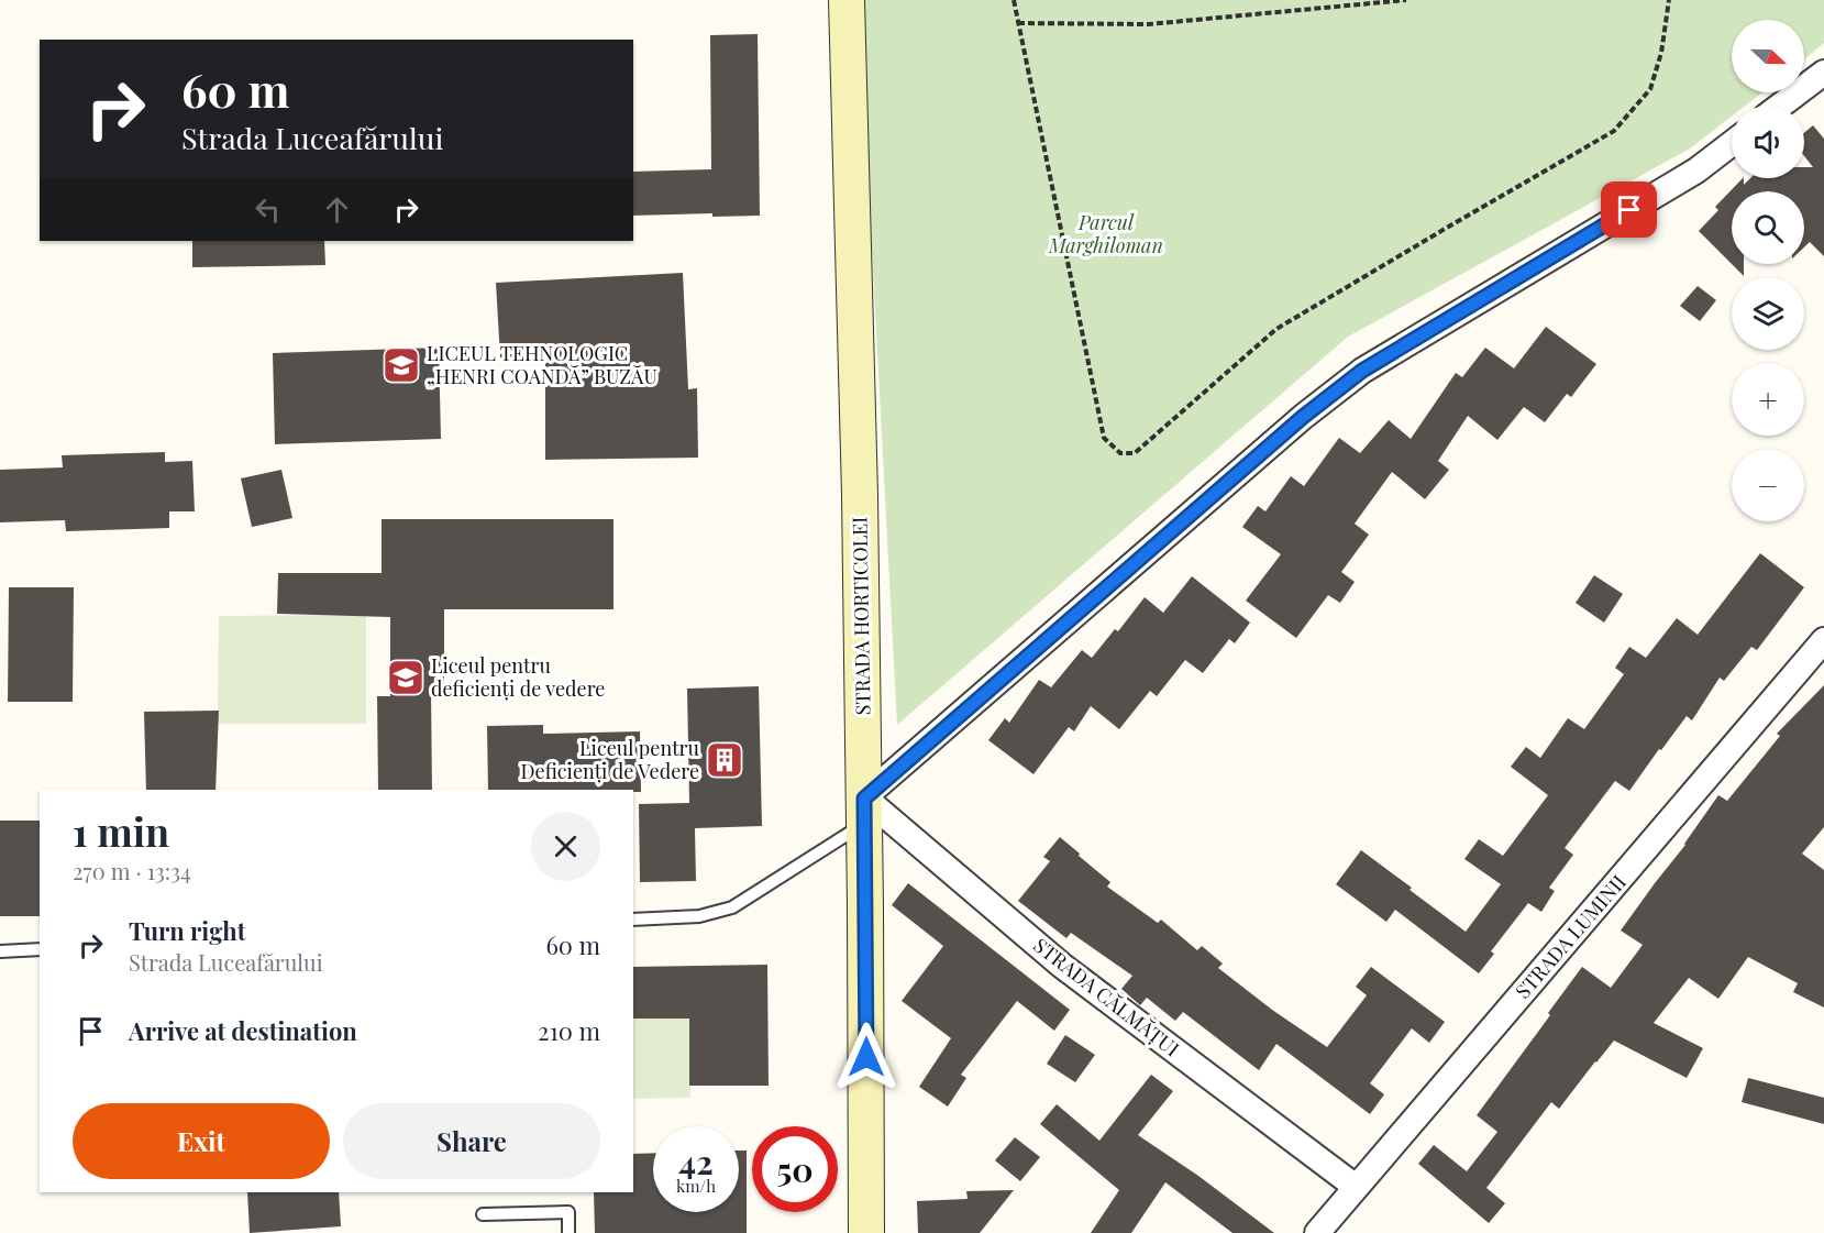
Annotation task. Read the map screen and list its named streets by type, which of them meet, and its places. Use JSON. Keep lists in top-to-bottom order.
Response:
{
  "streets": {
    "main road": ["STRADA HORTICOLEI"],
    "street": ["STRADA LUMINII", "STRADA CĂLMĂȚUI"]
  },
  "crossings": [
    ["STRADA HORTICOLEI", "STRADA CĂLMĂȚUI"],
    ["STRADA LUMINII", "STRADA CĂLMĂȚUI"]
  ],
  "parks": ["Parcul Marghiloman"],
  "places": {
    "school or university": ["LICEUL TEHNOLOGIC „HENRI COANDĂ” BUZĂU", "Liceul pentru deficienți de vedere"],
    "building": ["Liceul pentru Deficienți de Vedere"]
  },
  "north": "right",
  "page": {
    "map_buttons": ["+", "−"],
    "turn": ["60 m", "Strada Luceafărului"],
    "heading": ["1 min", "270 m · 13:34"],
    "list": [
      {
        "name": "Turn right",
        "note": "Strada Luceafărului",
        "value": "60 m"
      },
      {
        "name": "Arrive at destination",
        "value": "210 m"
      }
    ],
    "buttons": ["Exit", "Share"],
    "speed": "42 km/h",
    "limit": "50"
  }
}
